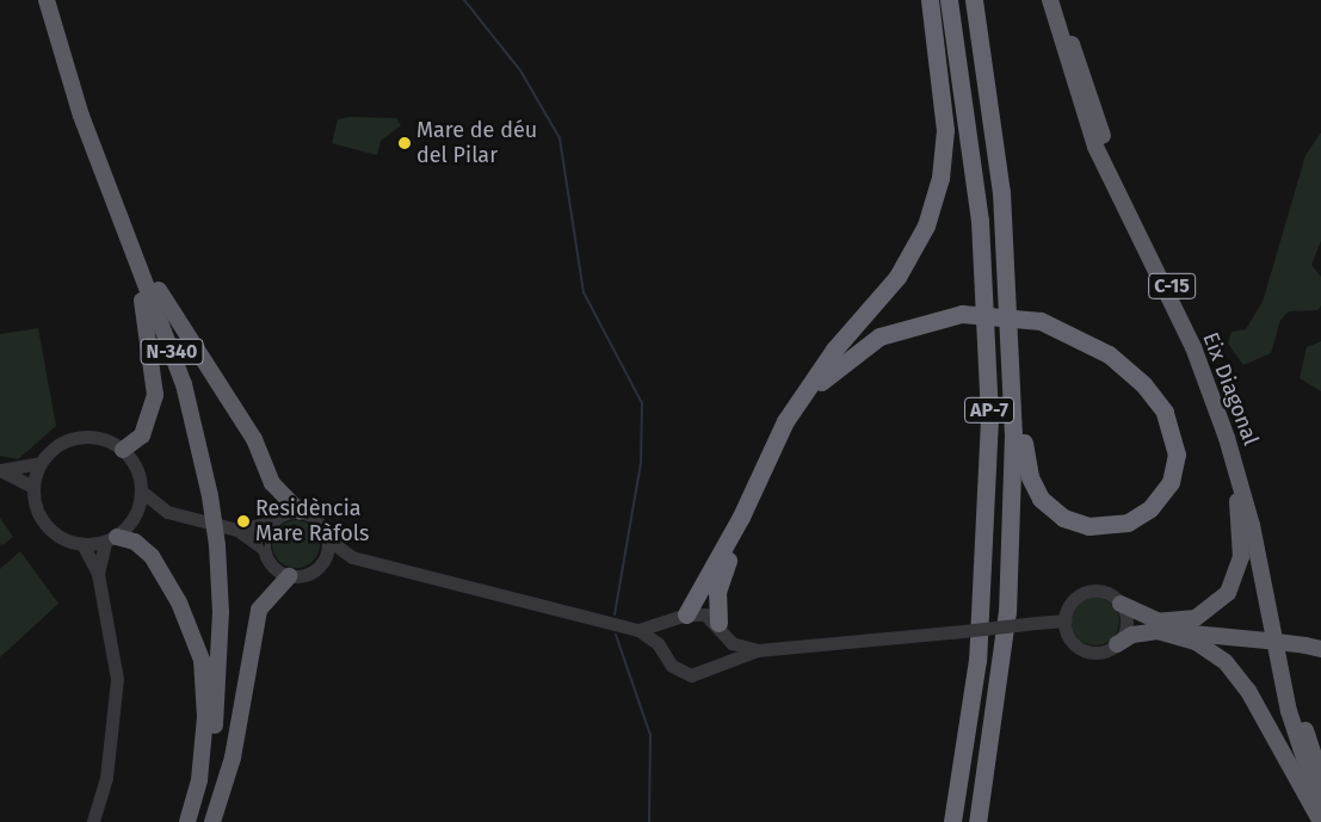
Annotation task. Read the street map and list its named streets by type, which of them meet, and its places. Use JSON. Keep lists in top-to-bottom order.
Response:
{
  "streets": {
    "highway": [
      "C-15",
      "N-340",
      "Eix Diagonal",
      "AP-7"
    ]
  },
  "places": ["Mare de déu del Pilar", "Residència Mare Ràfols"]
}
